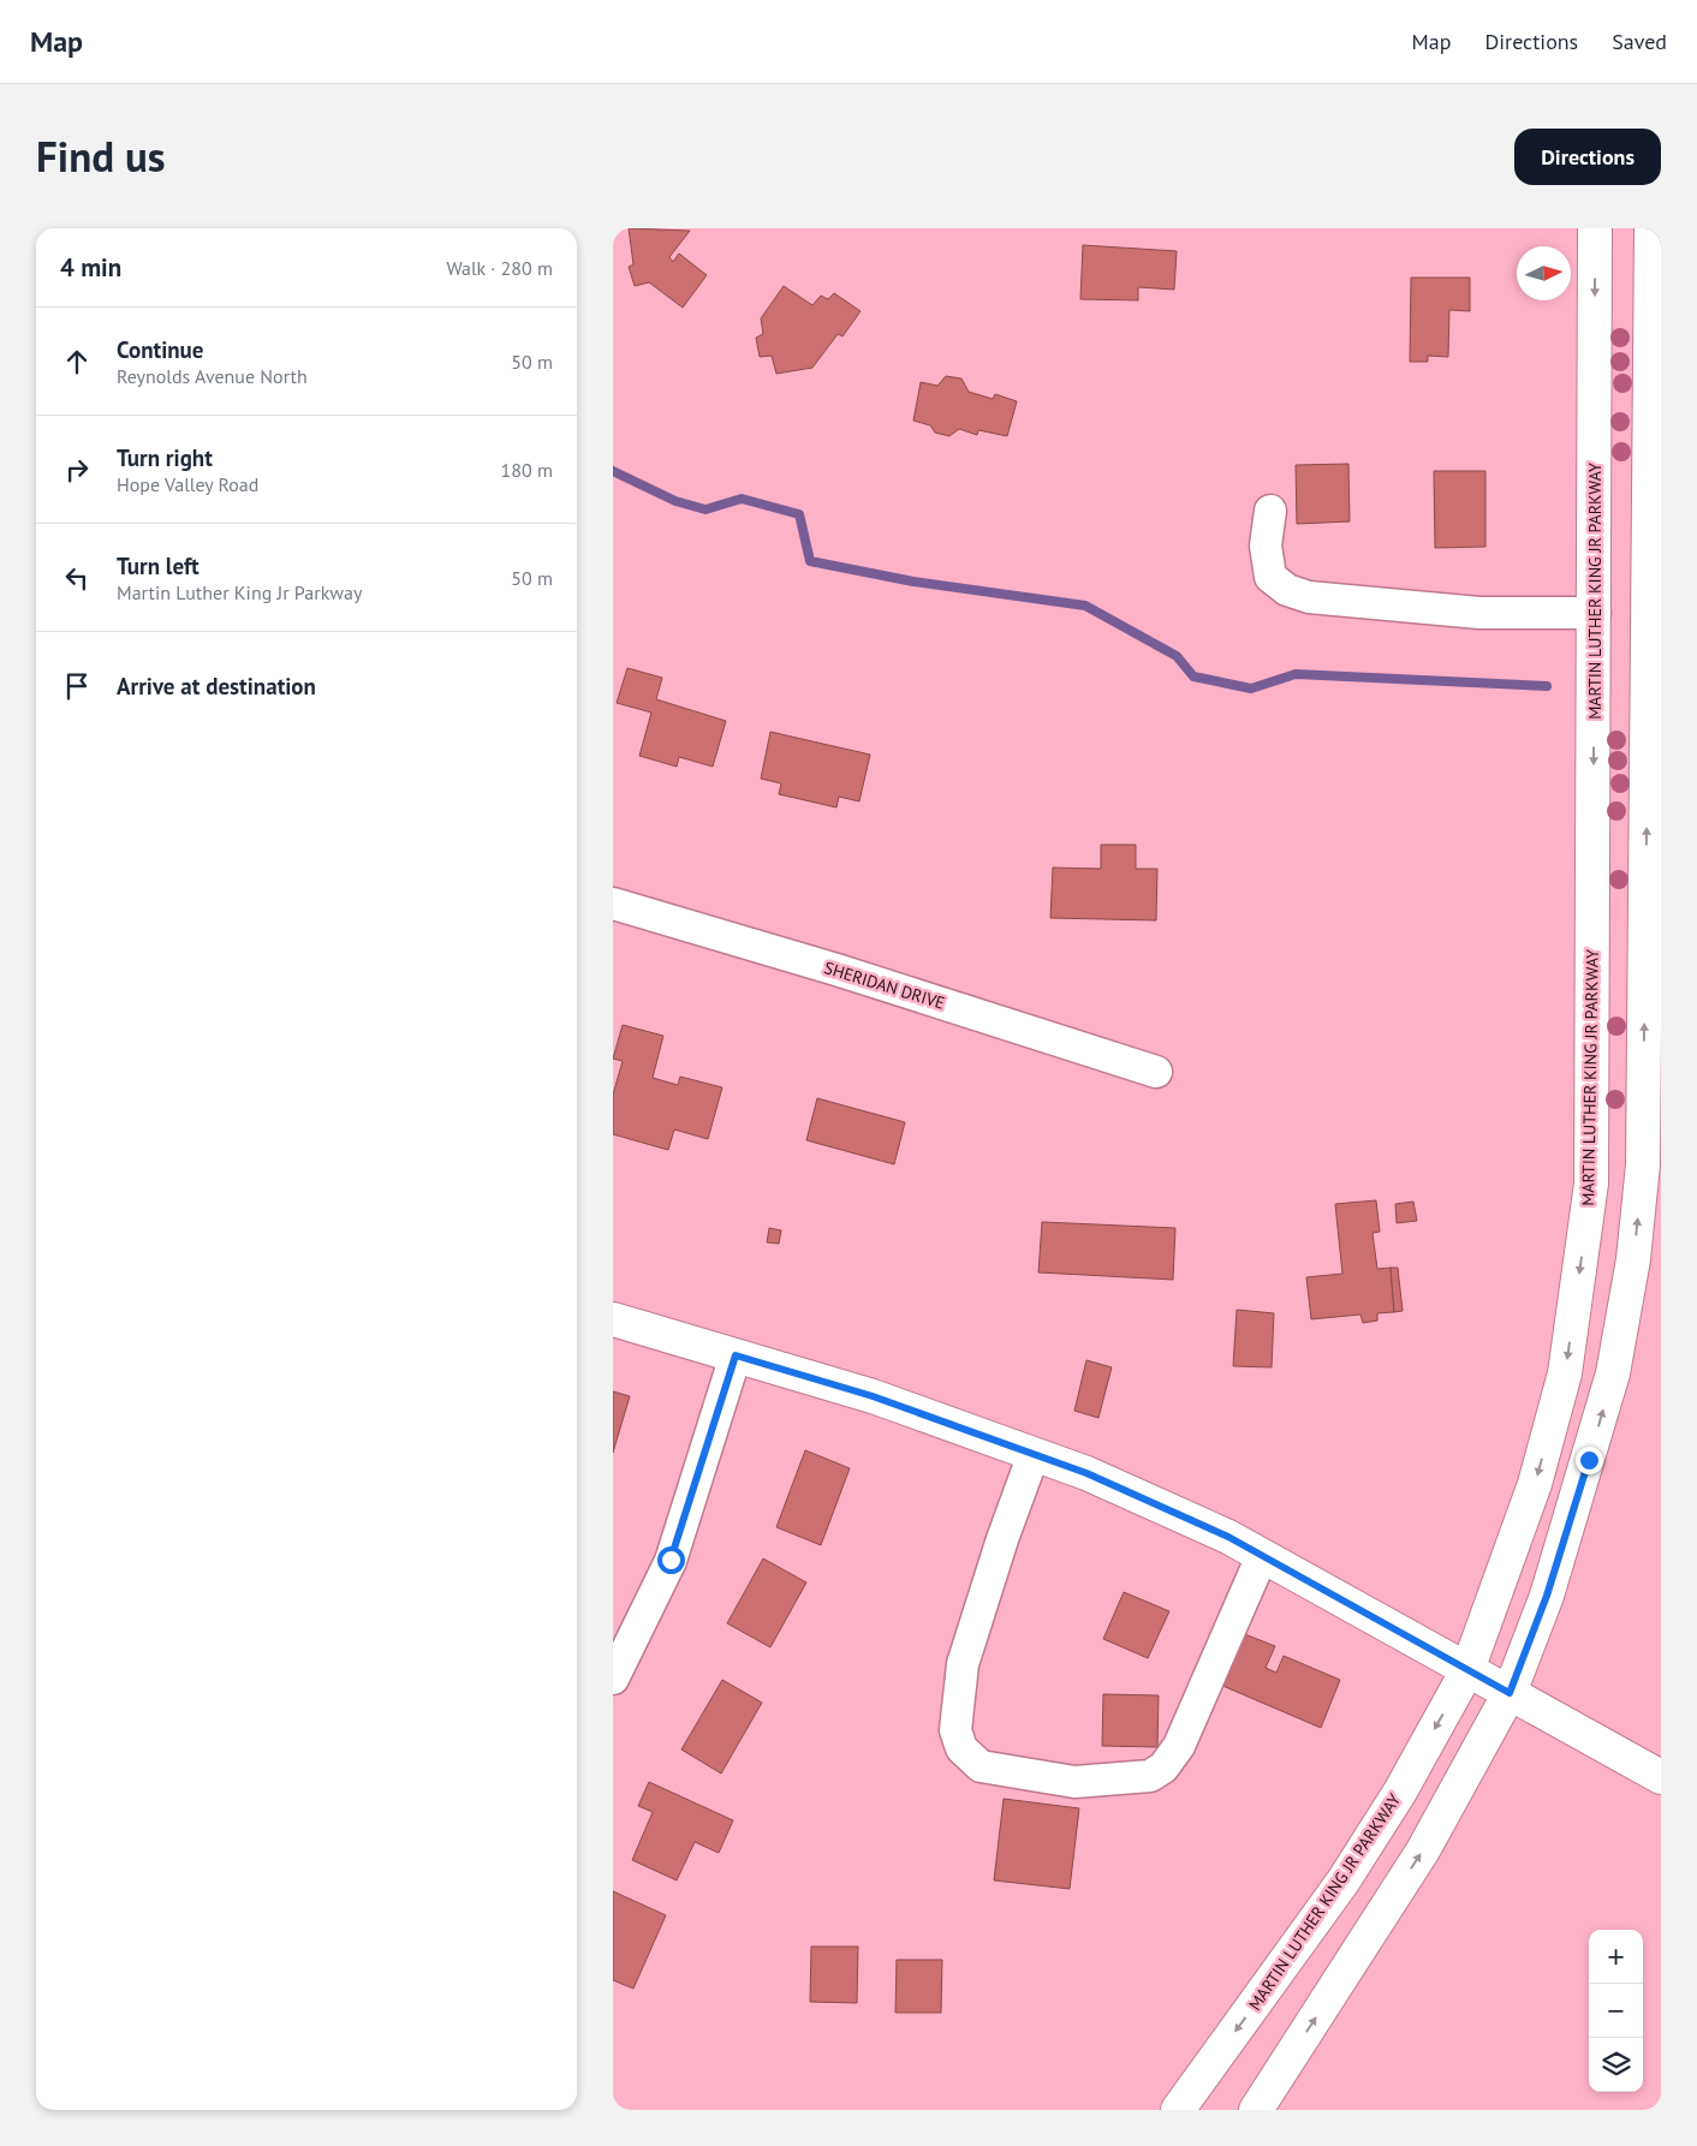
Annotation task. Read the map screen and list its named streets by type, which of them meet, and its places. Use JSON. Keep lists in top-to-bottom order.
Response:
{
  "streets": {
    "main road": ["MARTIN LUTHER KING JR PARKWAY"],
    "street": ["SHERIDAN DRIVE"]
  },
  "north": "right",
  "page": {
    "header": "Map",
    "nav": ["Map", "Directions", "Saved"],
    "title": "Find us",
    "buttons": "Directions",
    "heading": ["4 min", "Walk · 280 m"],
    "list": [
      ["Continue", "Reynolds Avenue North", "50 m"],
      ["Turn right", "Hope Valley Road", "180 m"],
      ["Turn left", "Martin Luther King Jr Parkway", "50 m"],
      "Arrive at destination"
    ],
    "map_buttons": ["+", "−"]
  }
}
